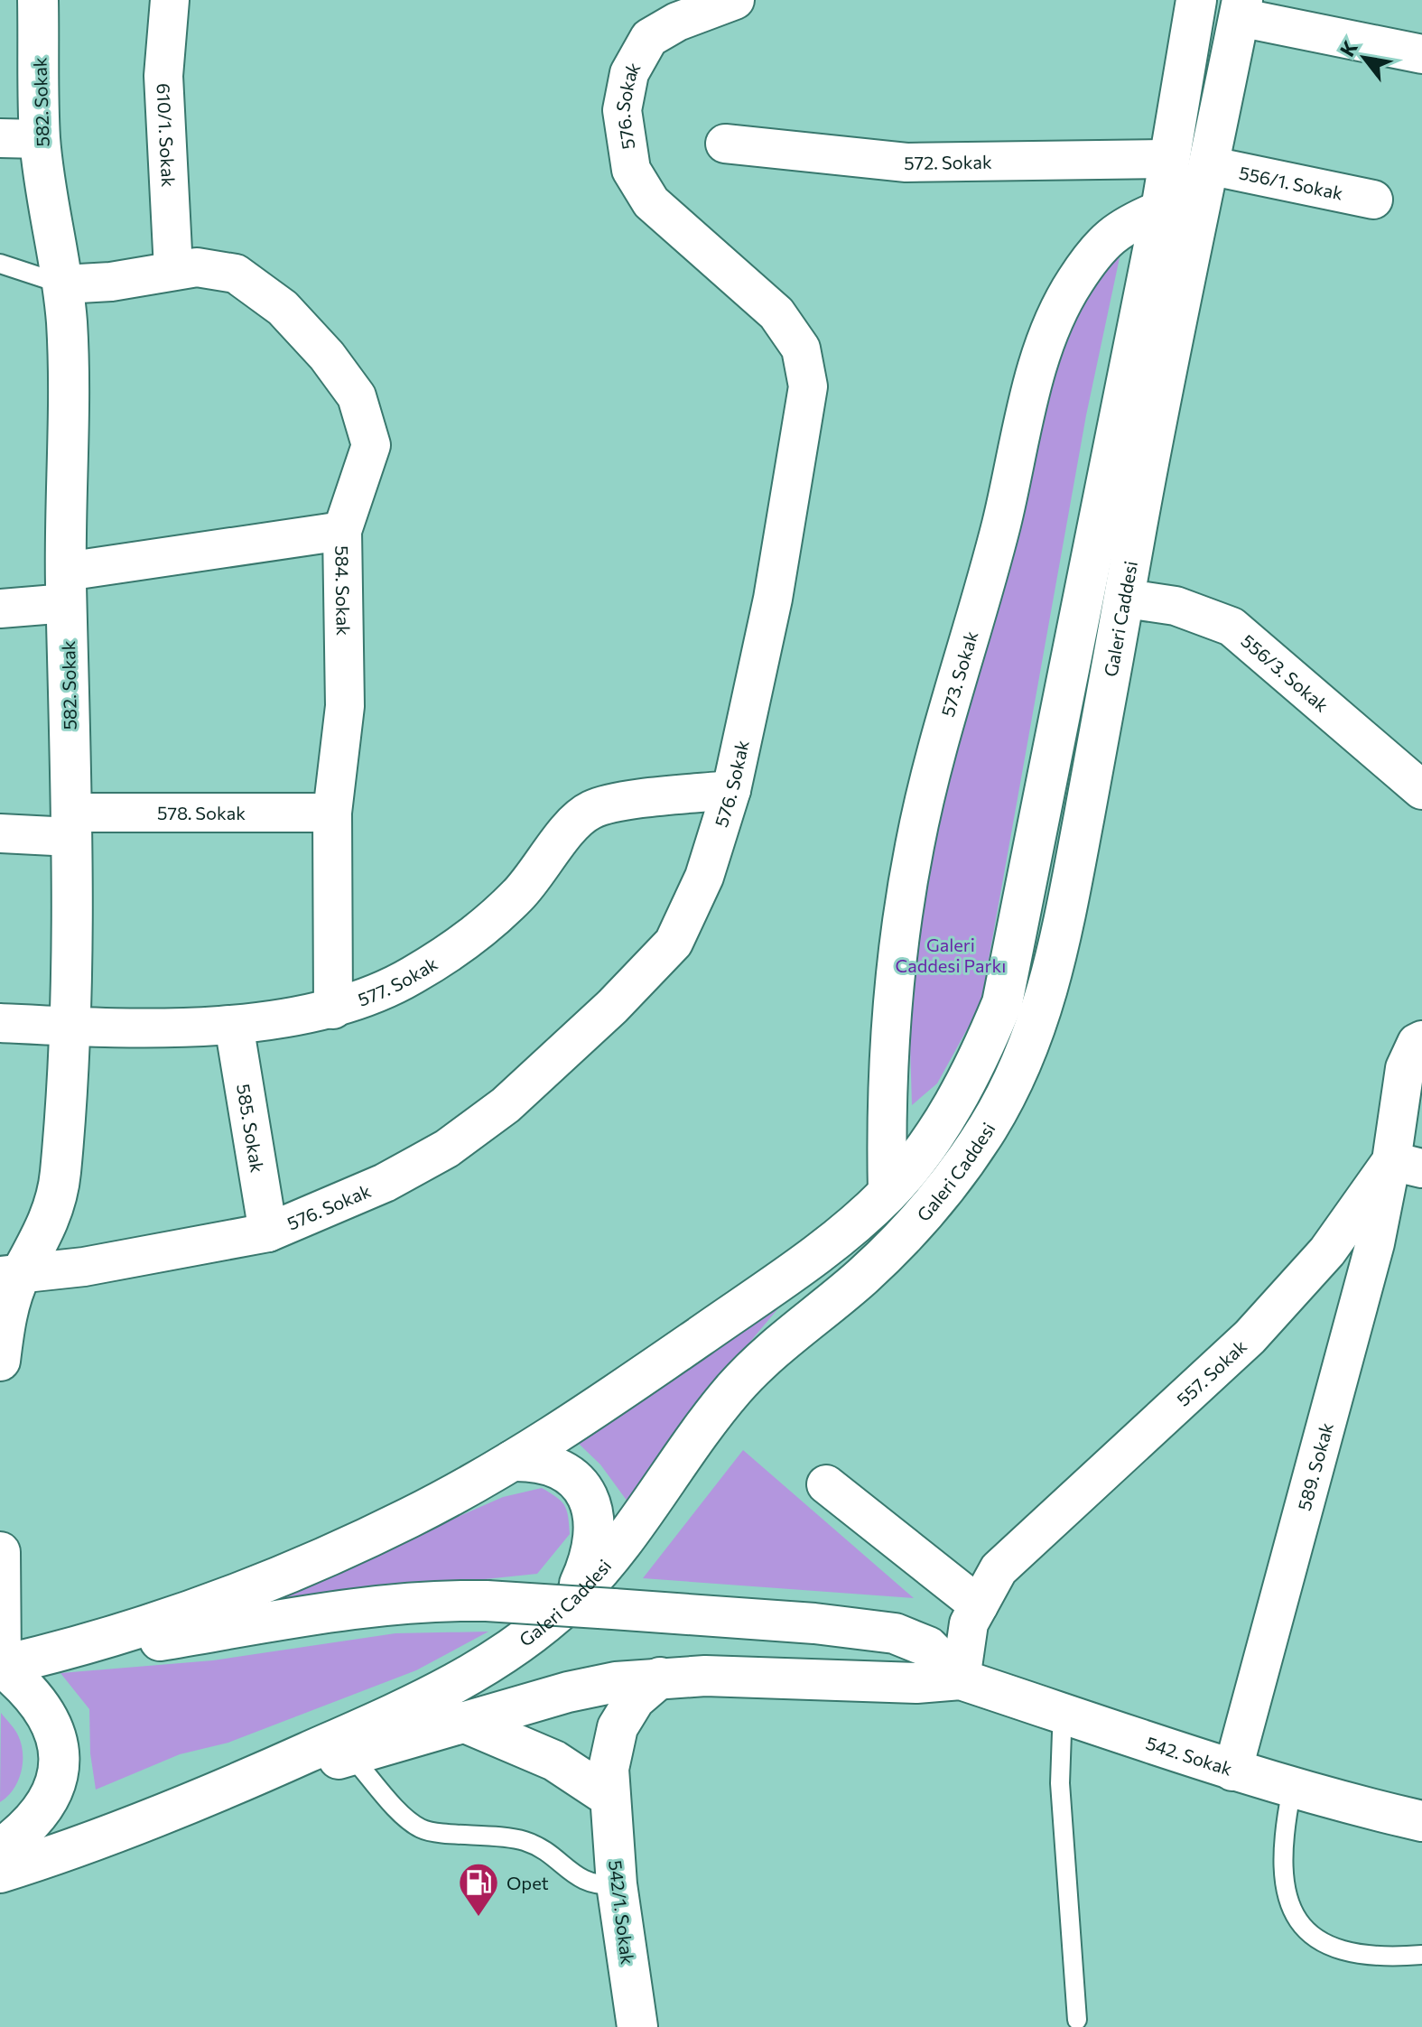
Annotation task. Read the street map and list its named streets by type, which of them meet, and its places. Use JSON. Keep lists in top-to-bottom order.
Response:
{
  "streets": {
    "main road": [
      "582. Sokak",
      "Galeri Caddesi",
      "542. Sokak",
      "542/1. Sokak"
    ],
    "street": [
      "576. Sokak",
      "610/1. Sokak",
      "572. Sokak",
      "556/1. Sokak",
      "584. Sokak",
      "556/3. Sokak",
      "573. Sokak",
      "578. Sokak",
      "577. Sokak",
      "585. Sokak",
      "557. Sokak",
      "589. Sokak"
    ]
  },
  "crossings": [
    ["582. Sokak", "576. Sokak"],
    ["582. Sokak", "584. Sokak"],
    ["582. Sokak", "578. Sokak"],
    ["582. Sokak", "577. Sokak"],
    ["576. Sokak", "577. Sokak"],
    ["576. Sokak", "585. Sokak"],
    ["610/1. Sokak", "584. Sokak"],
    ["556/1. Sokak", "Galeri Caddesi"],
    ["584. Sokak", "578. Sokak"],
    ["584. Sokak", "577. Sokak"],
    ["Galeri Caddesi", "556/3. Sokak"],
    ["577. Sokak", "585. Sokak"],
    ["557. Sokak", "589. Sokak"],
    ["557. Sokak", "542. Sokak"],
    ["589. Sokak", "542. Sokak"]
  ],
  "parks": ["Galeri Caddesi Parkı"],
  "places": {
    "fuel station": ["Opet"]
  },
  "north": "top left"
}
